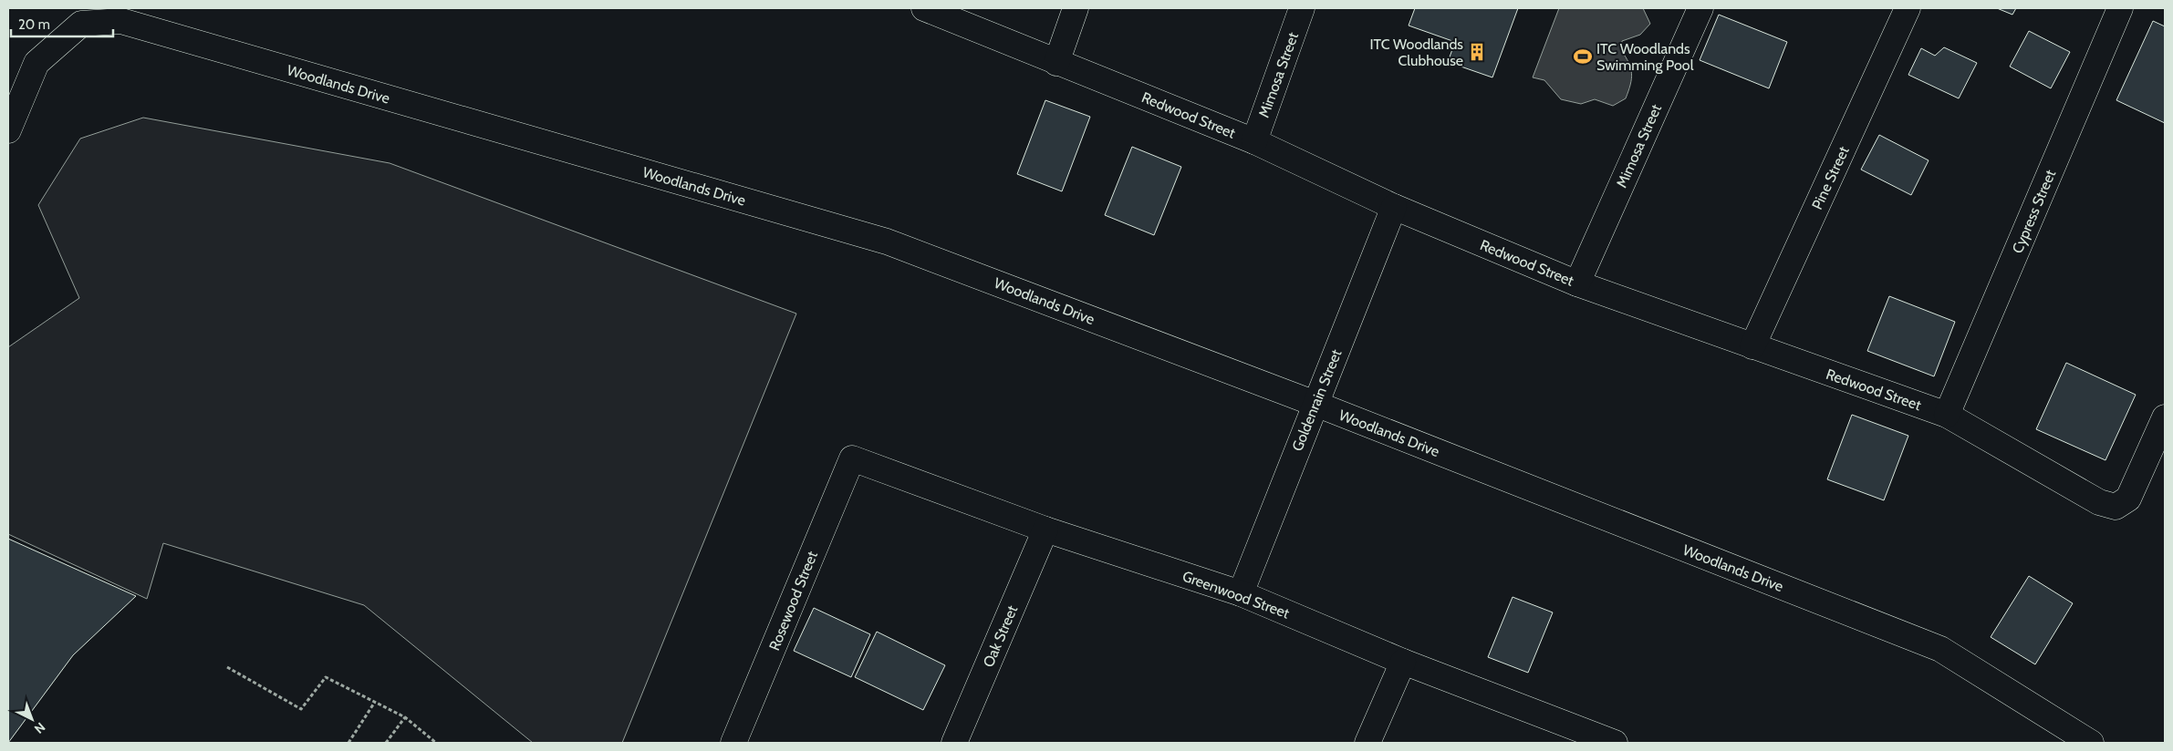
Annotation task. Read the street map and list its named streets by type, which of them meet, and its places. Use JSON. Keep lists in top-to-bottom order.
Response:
{
  "streets": {
    "street": [
      "Mimosa Street",
      "Woodlands Drive",
      "Redwood Street",
      "Pine Street",
      "Cypress Street",
      "Goldenrain Street",
      "Greenwood Street",
      "Rosewood Street",
      "Oak Street"
    ]
  },
  "crossings": [
    ["Mimosa Street", "Redwood Street"],
    ["Woodlands Drive", "Goldenrain Street"],
    ["Redwood Street", "Pine Street"],
    ["Redwood Street", "Cypress Street"],
    ["Redwood Street", "Goldenrain Street"],
    ["Goldenrain Street", "Greenwood Street"],
    ["Greenwood Street", "Rosewood Street"],
    ["Greenwood Street", "Oak Street"]
  ],
  "places": {
    "building": ["ITC Woodlands Clubhouse"],
    "sports": ["ITC Woodlands Swimming Pool"]
  },
  "scale_bar": "20 m",
  "north": "bottom right"
}
